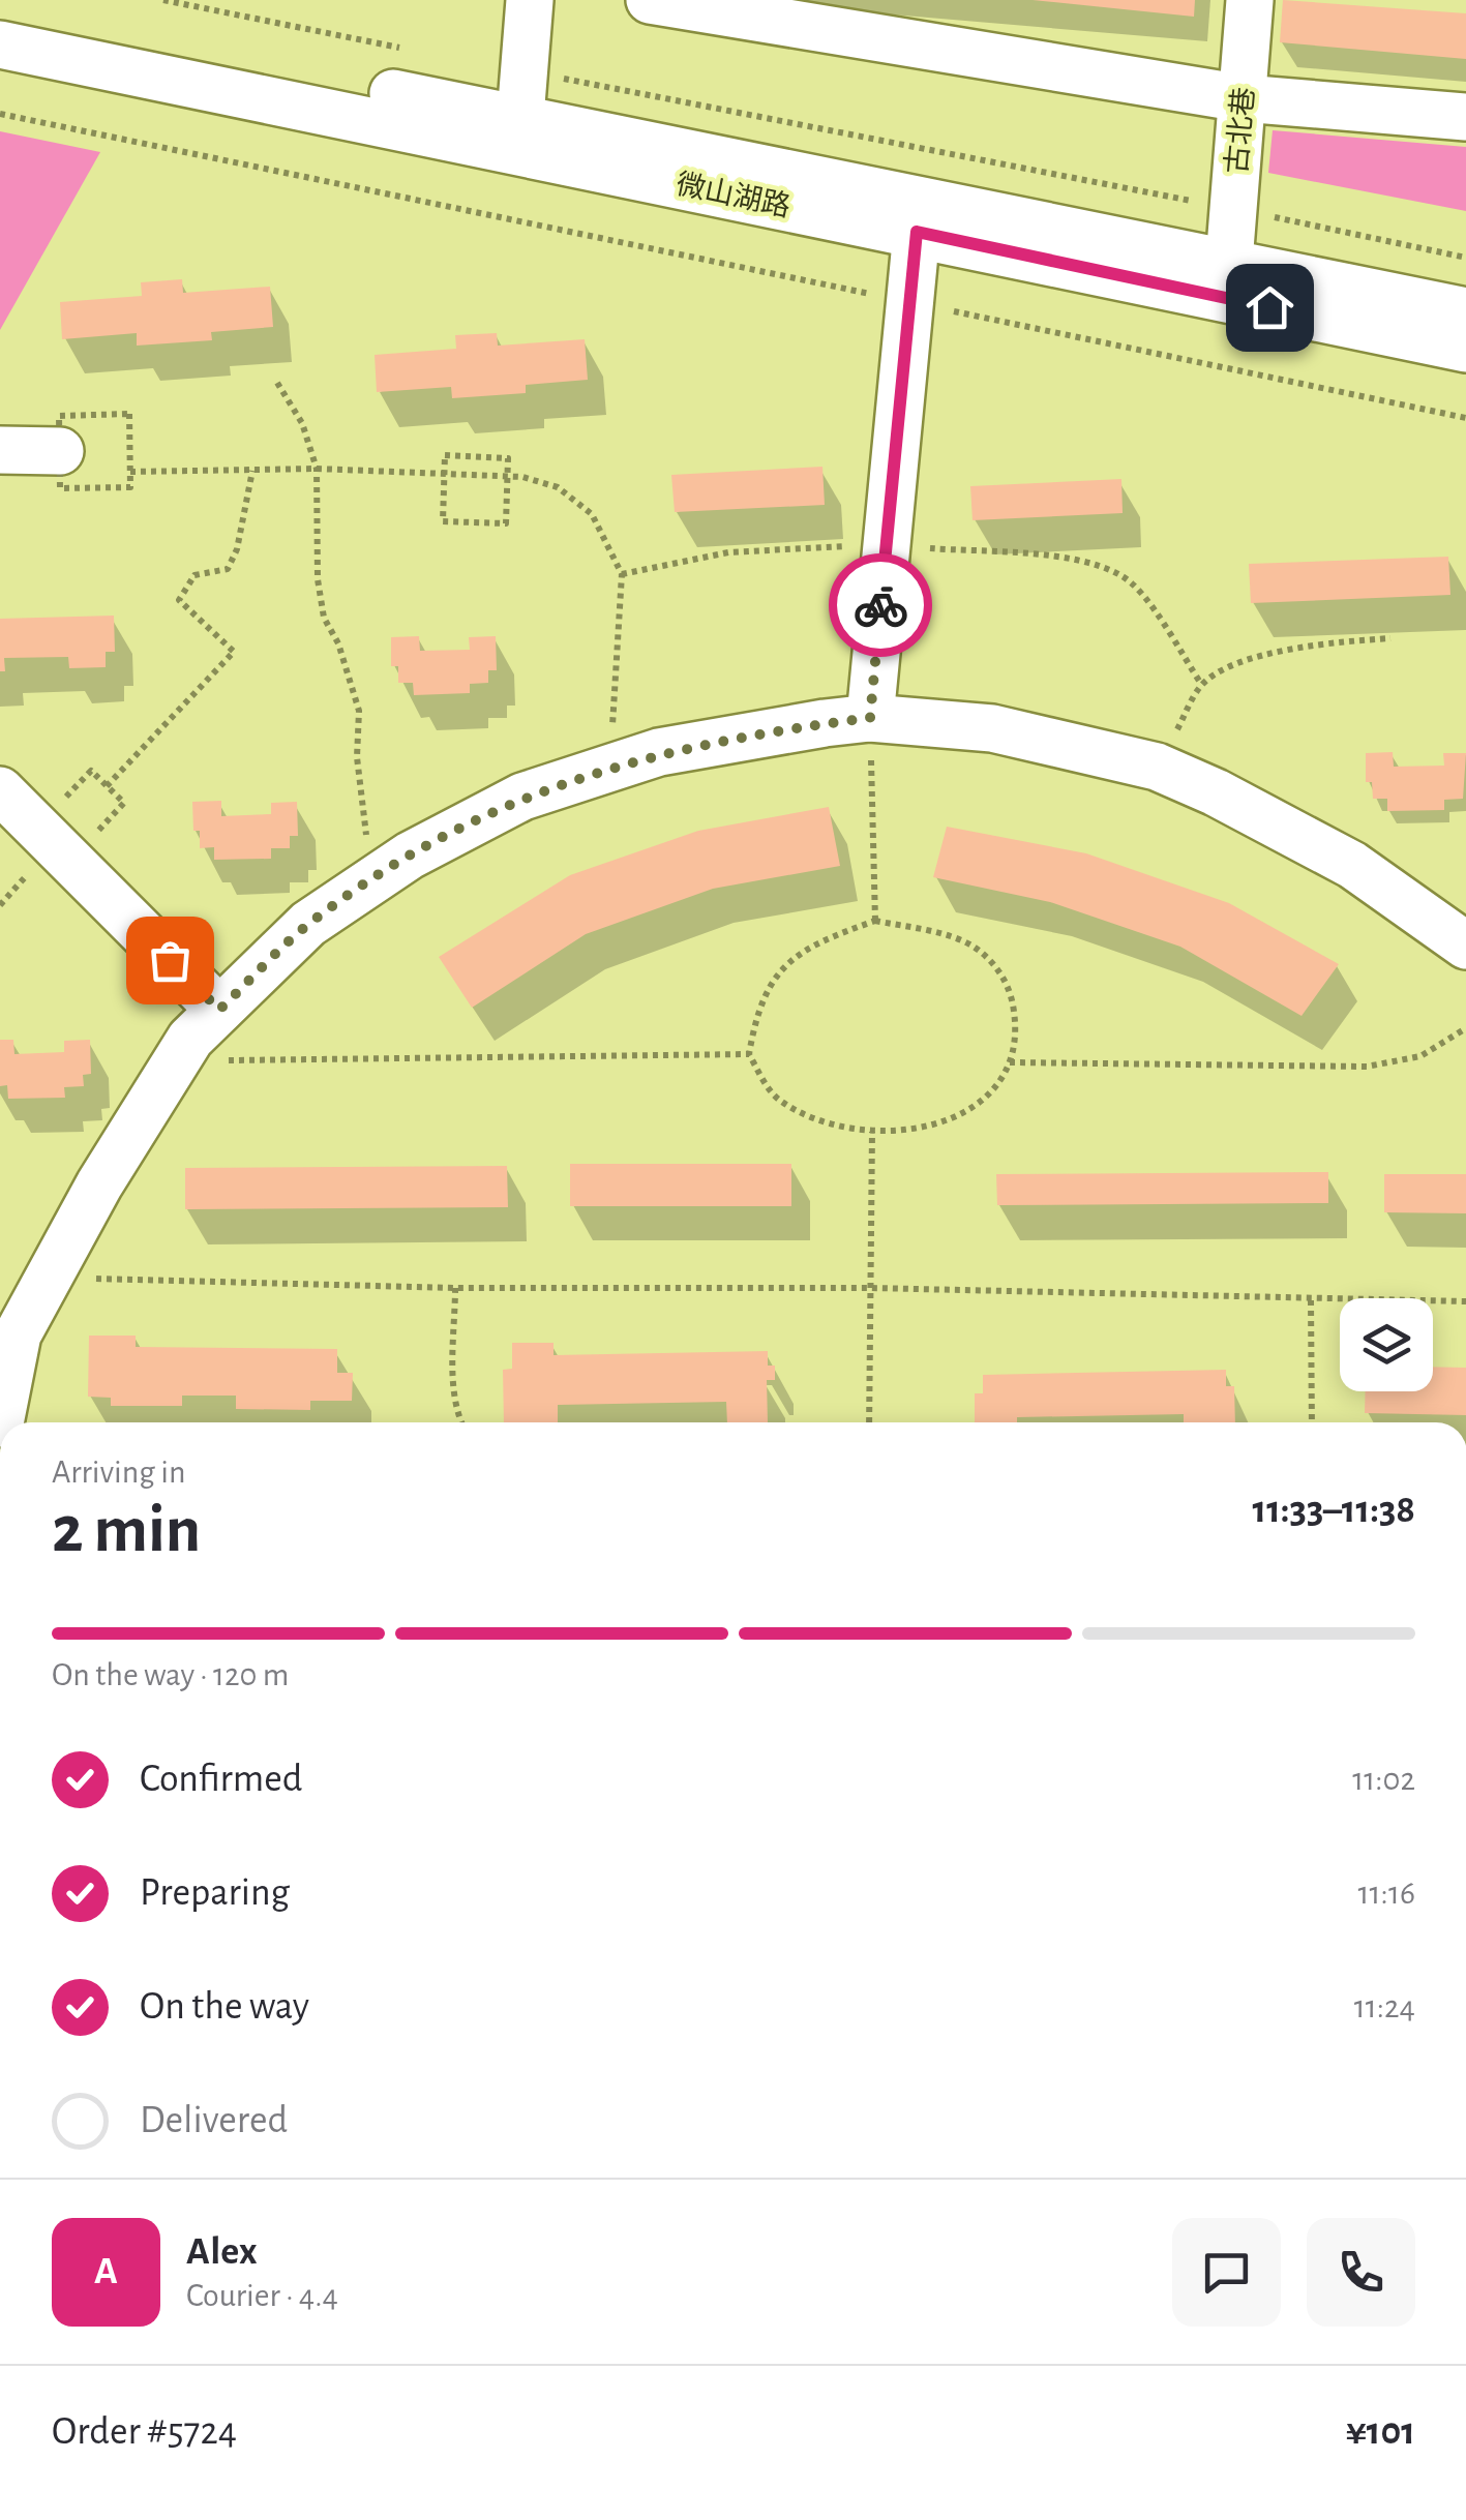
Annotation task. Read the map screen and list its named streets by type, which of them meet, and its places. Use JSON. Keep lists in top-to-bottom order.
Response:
{
  "streets": {
    "street": ["古北巷", "微山湖路"]
  },
  "crossings": [
    ["古北巷", "微山湖路"]
  ],
  "page": {
    "heading": ["2 min", "Arriving in", "11:33–11:38"],
    "panel": [
      "Alex",
      "Courier · 4.4",
      "Order #5724",
      "¥101"
    ],
    "bar": "On the way · 120 m",
    "list": [
      ["Confirmed", "11:02"],
      ["Preparing", "11:16"],
      ["On the way", "11:24"],
      "Delivered"
    ],
    "round": "A"
  }
}
